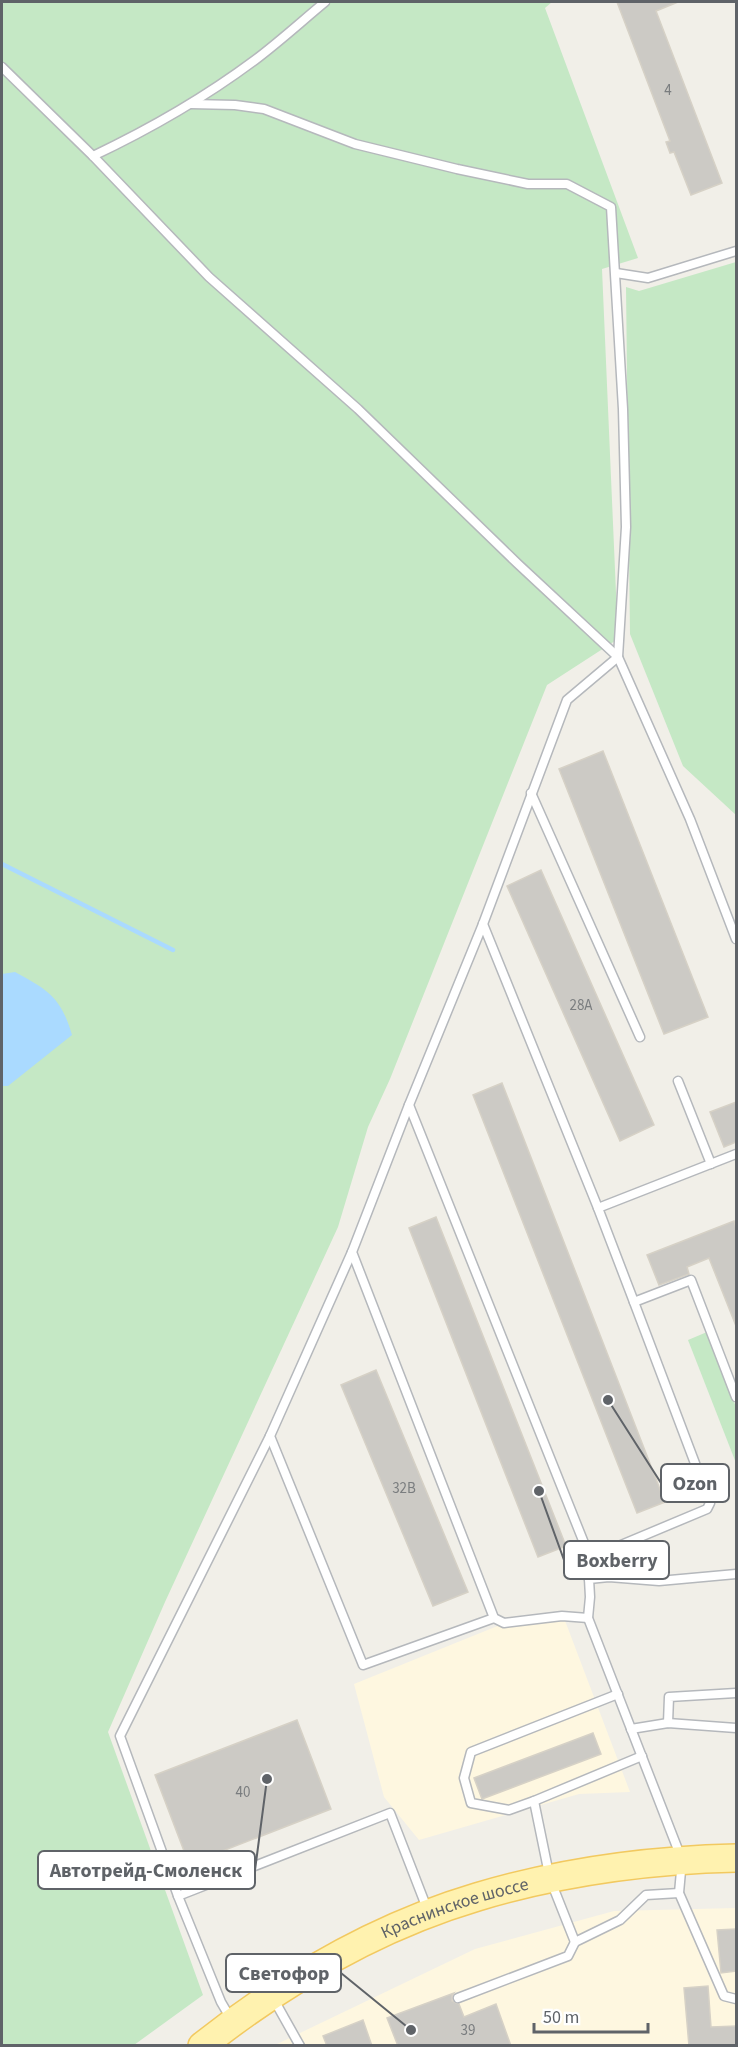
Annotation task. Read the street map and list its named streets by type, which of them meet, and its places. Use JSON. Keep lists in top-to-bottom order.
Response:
{
  "streets": {
    "main road": ["Краснинское шоссе"]
  },
  "places": [
    "Ozon",
    "Boxberry",
    "Автотрейд-Смоленск",
    "Светофор"
  ],
  "house_numbers": [
    "4",
    "28А",
    "32В",
    "40",
    "39"
  ],
  "scale_bar": "50 m"
}
